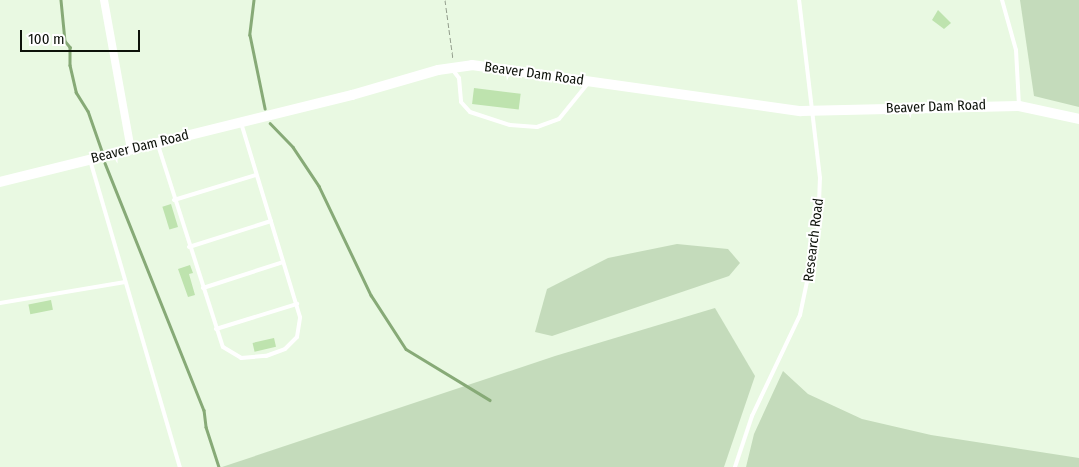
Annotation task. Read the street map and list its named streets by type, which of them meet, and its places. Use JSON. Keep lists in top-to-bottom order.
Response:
{
  "streets": {
    "street": ["Beaver Dam Road"],
    "lane": ["Research Road"]
  },
  "crossings": [
    ["Beaver Dam Road", "Research Road"]
  ],
  "scale_bar": "100 m"
}
